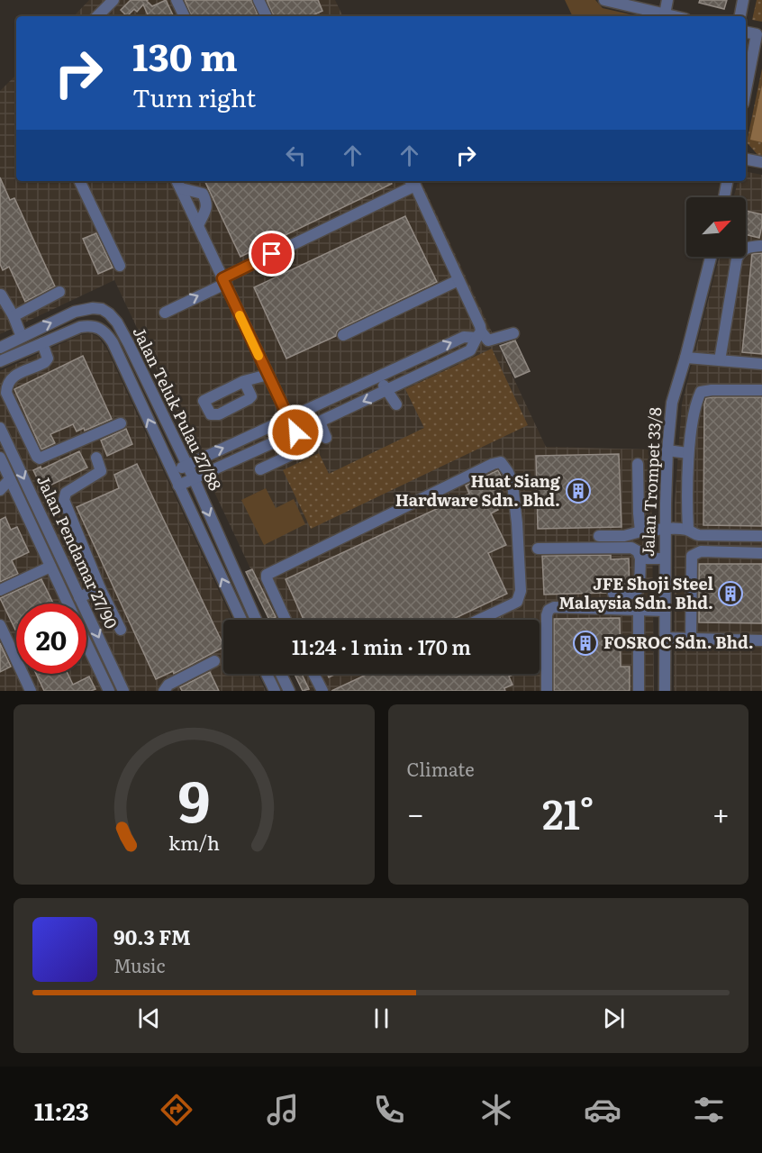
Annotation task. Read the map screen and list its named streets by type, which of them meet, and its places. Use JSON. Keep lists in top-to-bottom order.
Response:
{
  "streets": {
    "street": ["Jalan Teluk Pulau 27/88", "Jalan Trompet 33/8", "Jalan Pendamar 27/90"]
  },
  "places": {
    "building": ["Huat Siang Hardware Sdn. Bhd.", "JFE Shoji Steel Malaysia Sdn. Bhd.", "FOSROC Sdn. Bhd."]
  },
  "north": "top right",
  "page": {
    "turn": ["130 m", "Turn right"],
    "limit": "20",
    "trip": "11:24 · 1 min · 170 m",
    "tile": "Climate",
    "heat": ["−", "21°", "+"],
    "song": ["90.3 FM", "Music"],
    "tabs": "11:23",
    "gauge": ["9", "km/h"]
  }
}
